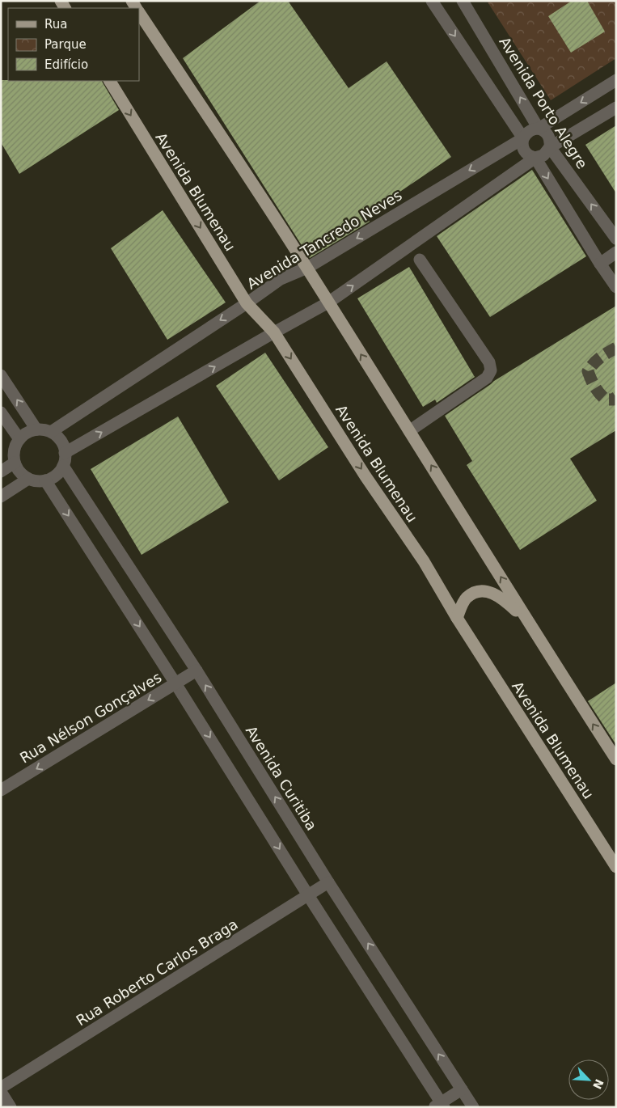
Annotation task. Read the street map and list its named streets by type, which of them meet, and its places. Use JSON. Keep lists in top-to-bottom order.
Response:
{
  "streets": {
    "main road": ["Avenida Blumenau"],
    "street": [
      "Avenida Porto Alegre",
      "Avenida Tancredo Neves",
      "Rua Nélson Gonçalves",
      "Avenida Curitiba",
      "Rua Roberto Carlos Braga"
    ]
  },
  "crossings": [
    ["Avenida Porto Alegre", "Avenida Tancredo Neves"],
    ["Avenida Blumenau", "Avenida Tancredo Neves"],
    ["Avenida Tancredo Neves", "Avenida Curitiba"],
    ["Rua Nélson Gonçalves", "Avenida Curitiba"],
    ["Avenida Curitiba", "Rua Roberto Carlos Braga"]
  ],
  "one_way": ["Rua Nélson Gonçalves"],
  "legend": ["Rua", "Parque", "Edifício"],
  "north": "bottom right"
}
